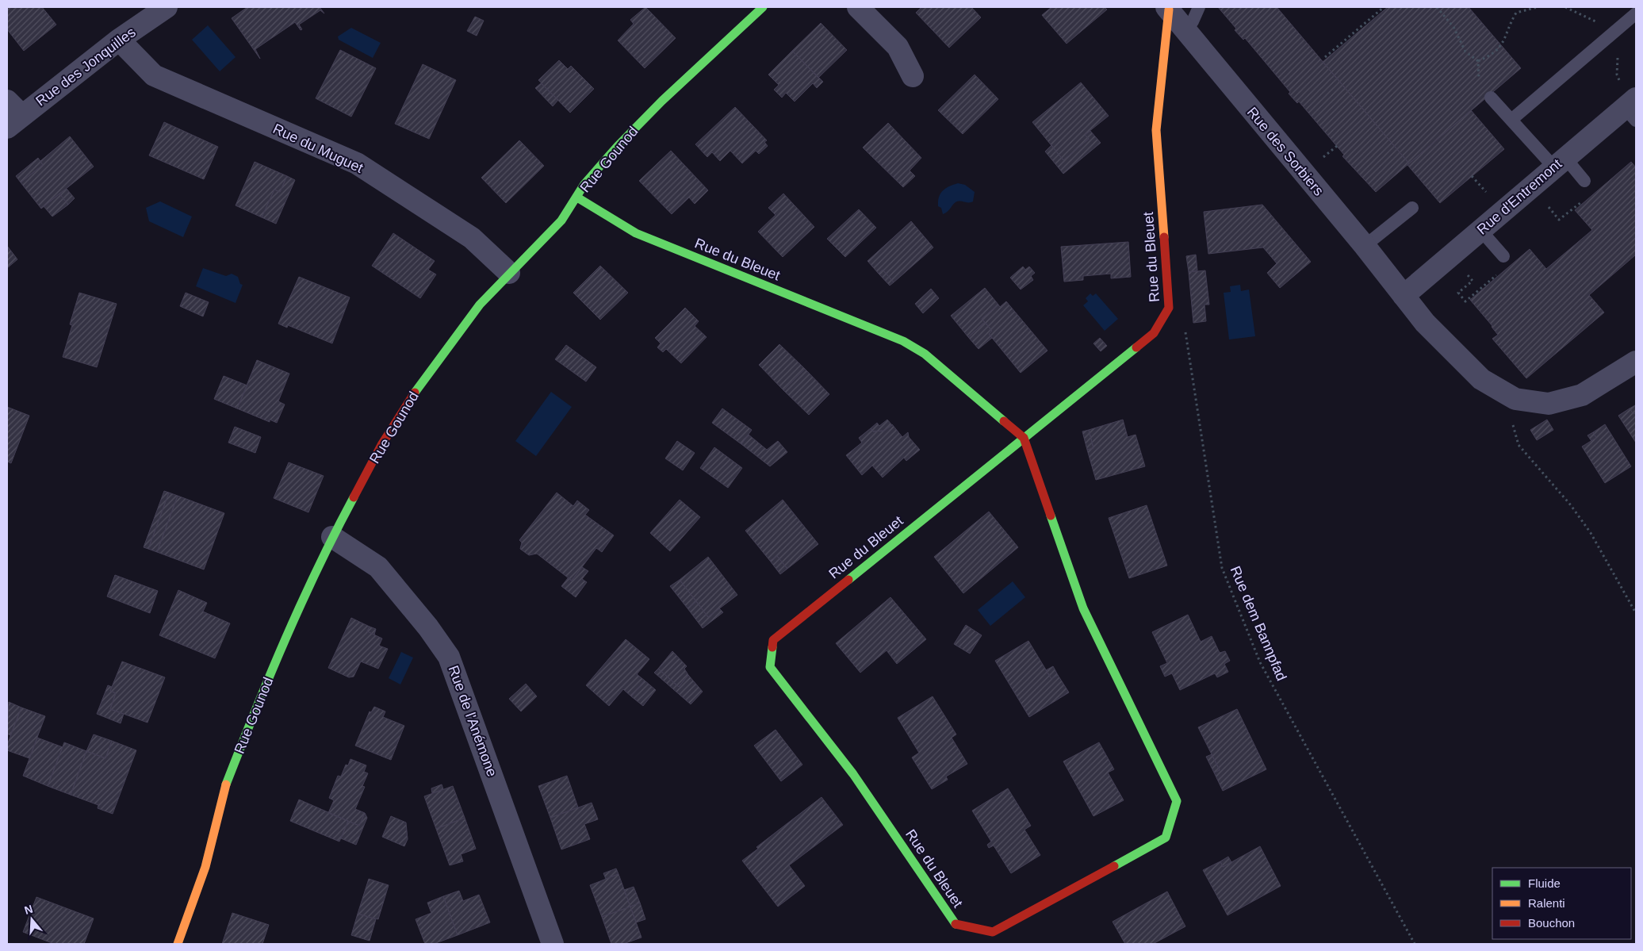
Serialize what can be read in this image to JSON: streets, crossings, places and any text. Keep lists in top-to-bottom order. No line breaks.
{"streets":{"street":["Rue des Jonquilles","Rue du Muguet","Rue des Sorbiers","Rue Gounod","Rue d'Entremont","Rue du Bleuet","Rue de l'Anémone"],"path":["Rue dem Bannpfad"]},"crossings":[["Rue des Jonquilles","Rue du Muguet"],["Rue du Muguet","Rue Gounod"],["Rue des Sorbiers","Rue d'Entremont"],["Rue des Sorbiers","Rue du Bleuet"],["Rue Gounod","Rue du Bleuet"],["Rue Gounod","Rue de l'Anémone"]],"legend":["Fluide","Ralenti","Bouchon"],"north":"top"}
